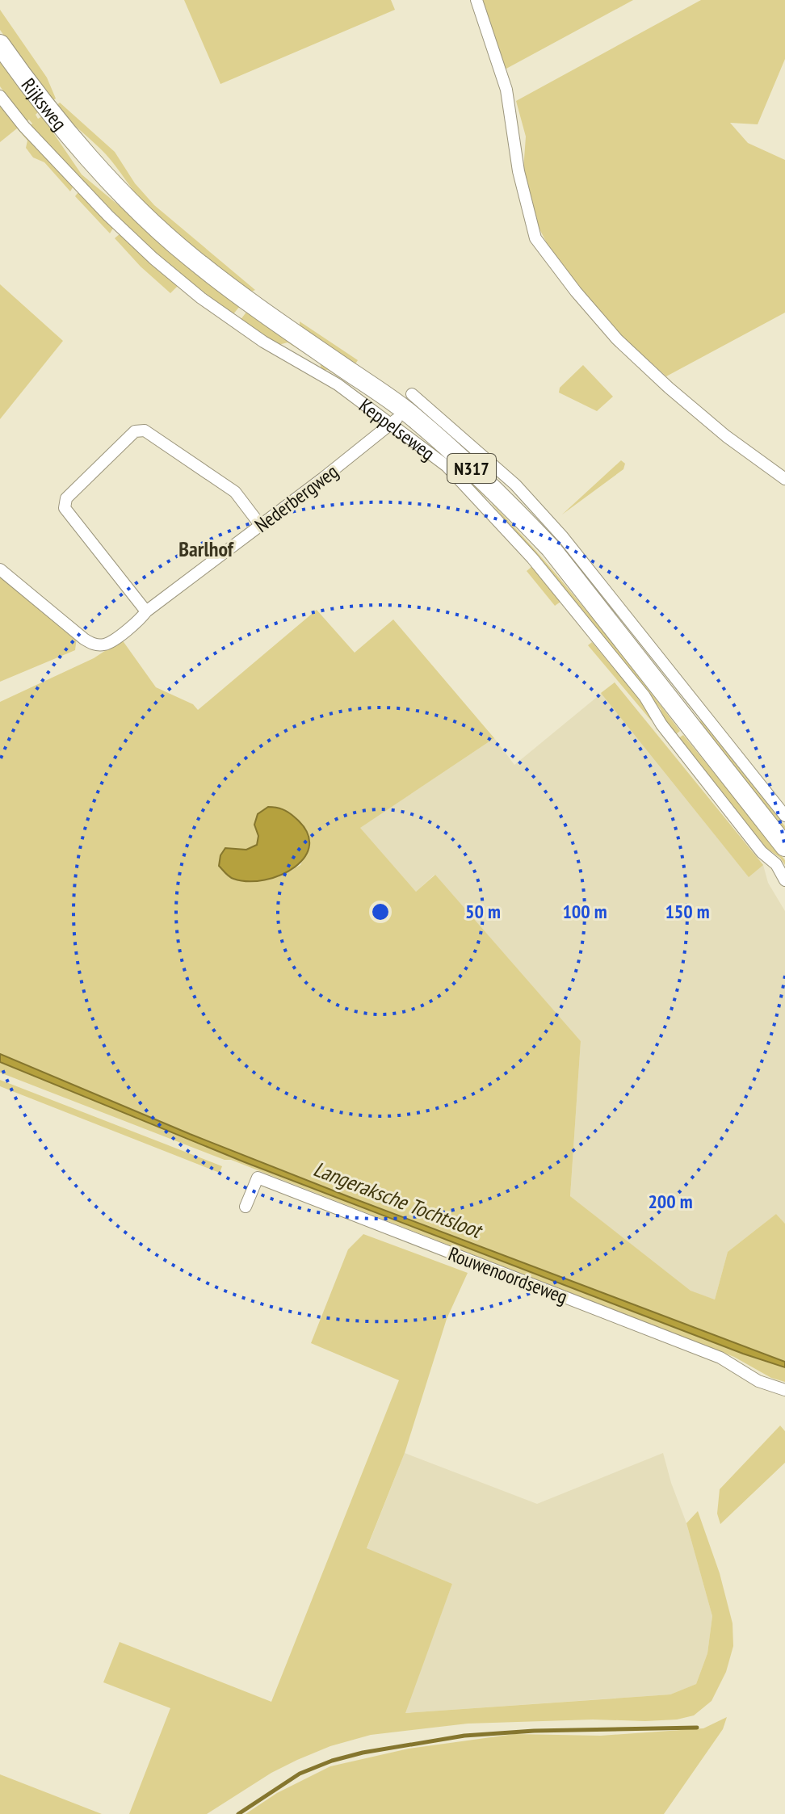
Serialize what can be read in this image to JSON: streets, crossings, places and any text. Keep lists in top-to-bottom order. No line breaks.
{"streets":{"main road":["Rijksweg","Keppelseweg","N317"],"street":["Nederbergweg","Rouwenoordseweg"]},"crossings":[["Rijksweg","Keppelseweg"],["Keppelseweg","Nederbergweg"]],"districts":["Barlhof"],"water":["Langeraksche Tochtsloot"],"rings":["50 m","100 m","150 m","200 m"]}
